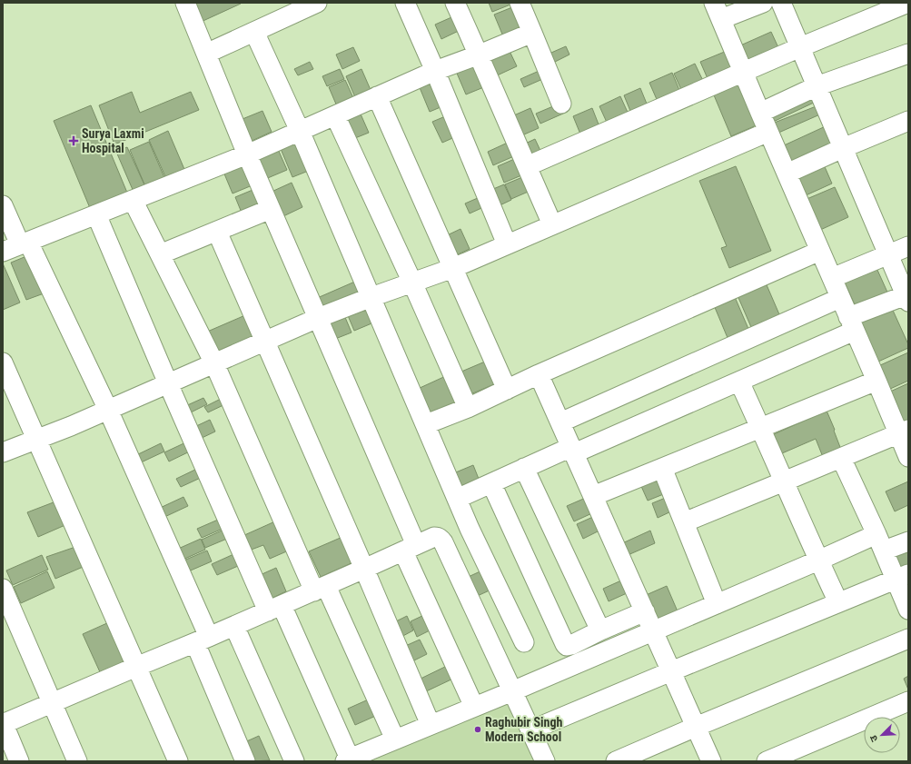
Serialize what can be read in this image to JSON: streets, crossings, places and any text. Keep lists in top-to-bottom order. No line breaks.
{"places":{"health":["Surya Laxmi Hospital"],"other":["Raghubir Singh Modern School"]},"north":"bottom left"}
